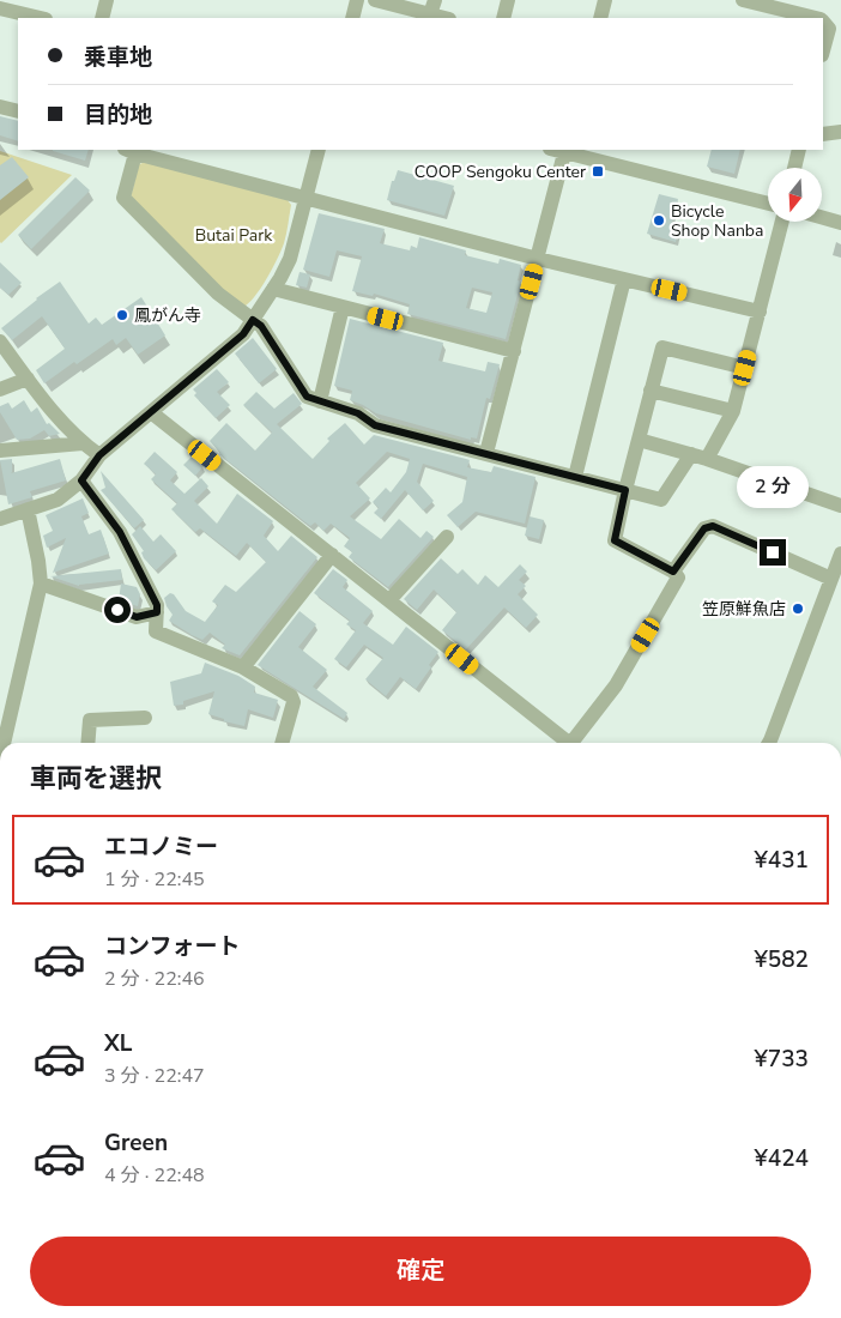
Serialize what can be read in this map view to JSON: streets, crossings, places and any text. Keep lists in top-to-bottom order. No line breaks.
{"parks":["Butai Park"],"places":{"transit":["COOP Sengoku Center"],"other":["Bicycle Shop Nanba","鳳がん寺","笠原鮮魚店"]},"north":"bottom","page":{"banner":["乗車地","目的地"],"bubble":"2 分","heading":"車両を選択","list":[{"name":"エコノミー","note":"1 分 · 22:45","value":"¥431"},{"name":"コンフォート","note":"2 分 · 22:46","value":"¥582"},{"name":"XL","note":"3 分 · 22:47","value":"¥733"},{"name":"Green","note":"4 分 · 22:48","value":"¥424"}],"buttons":"確定"}}
